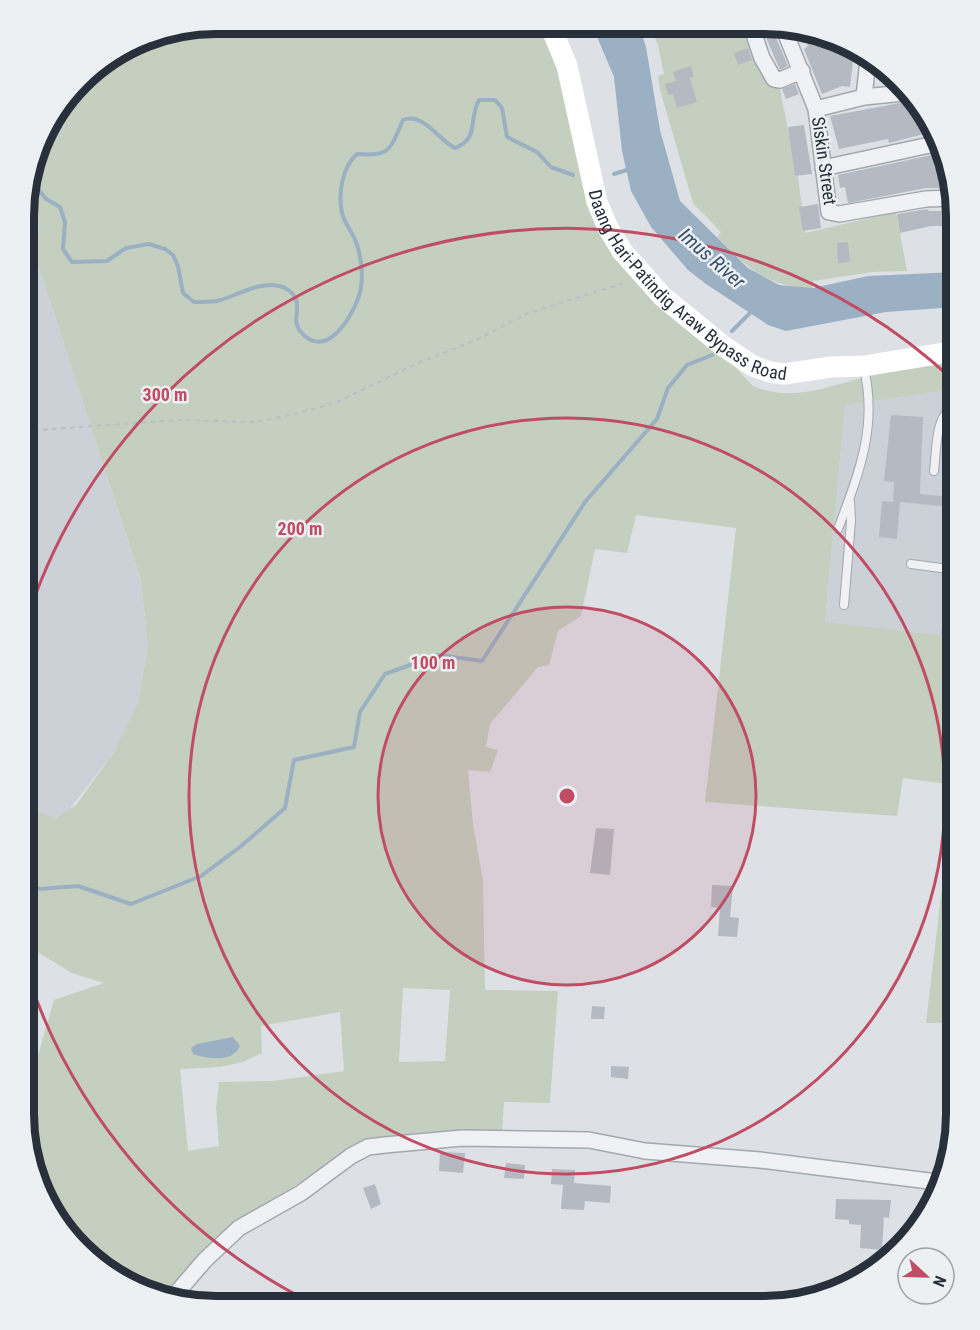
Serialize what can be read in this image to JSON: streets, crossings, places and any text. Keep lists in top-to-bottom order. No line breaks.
{"streets":{"main road":["Daang Hari-Patindig Araw Bypass Road"],"street":["Siskin Street"]},"water":["Imus River"],"north":"right","rings":["300 m","200 m","100 m"]}
